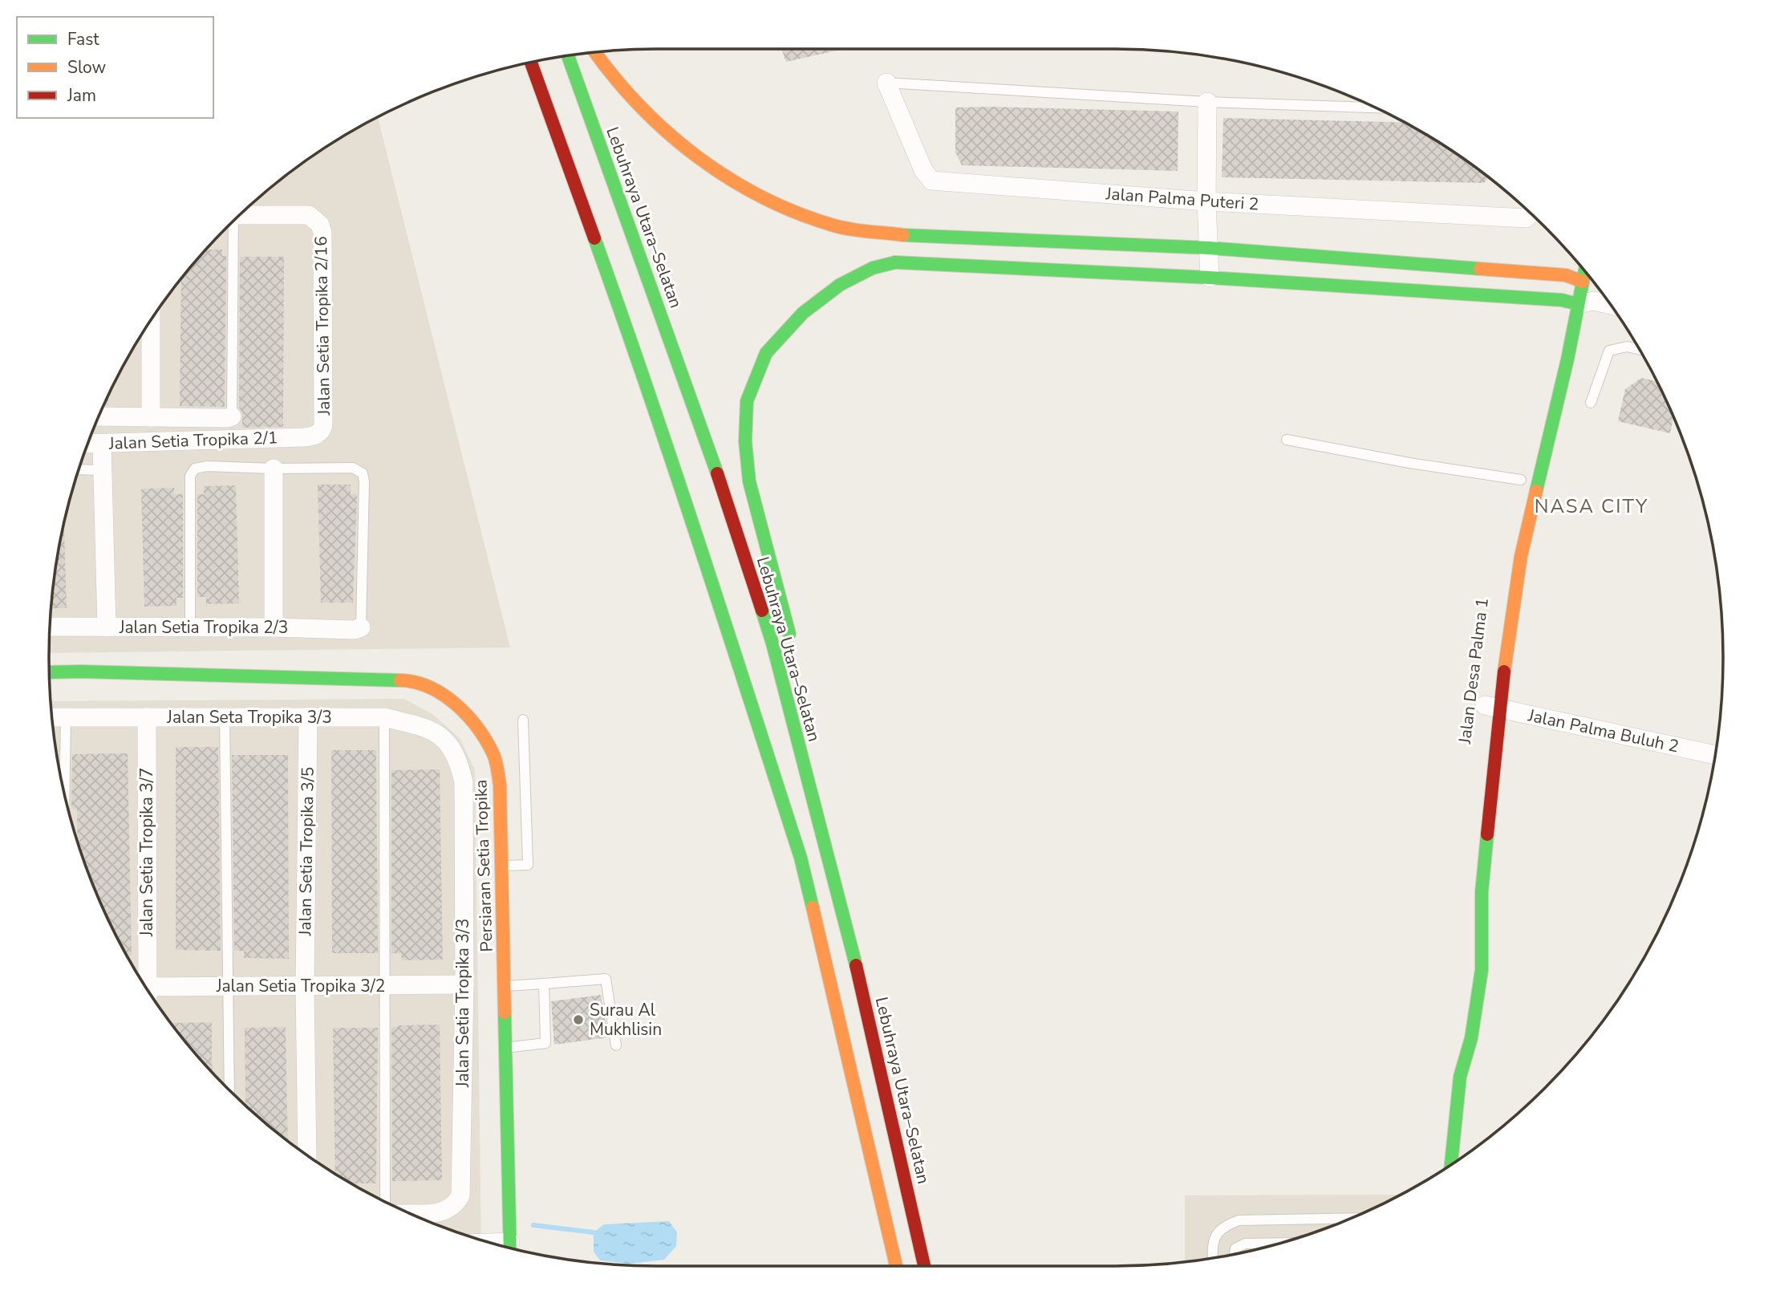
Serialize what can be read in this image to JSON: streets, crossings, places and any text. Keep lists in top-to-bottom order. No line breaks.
{"streets":{"main road":["Lebuhraya Utara–Selatan","Jalan Desa Palma 1","Persiaran Setia Tropika"],"street":["Jalan Palma Puteri 2","Jalan Setia Tropika 2/16","Jalan Setia Tropika 2/1","Jalan Setia Tropika 2/3","Jalan Seta Tropika 3/3","Jalan Palma Buluh 2","Jalan Setia Tropika 3/5","Jalan Setia Tropika 3/7","Jalan Setia Tropika 3/2","Jalan Setia Tropika 3/3"]},"crossings":[["Jalan Setia Tropika 2/16","Jalan Setia Tropika 2/1"],["Jalan Desa Palma 1","Jalan Palma Buluh 2"],["Jalan Seta Tropika 3/3","Jalan Setia Tropika 3/5"],["Jalan Seta Tropika 3/3","Jalan Setia Tropika 3/7"],["Jalan Seta Tropika 3/3","Jalan Setia Tropika 3/3"],["Jalan Setia Tropika 3/5","Jalan Setia Tropika 3/2"],["Jalan Setia Tropika 3/2","Jalan Setia Tropika 3/3"]],"districts":["NASA CITY"],"places":["Surau Al Mukhlisin"],"legend":["Fast","Slow","Jam"]}
